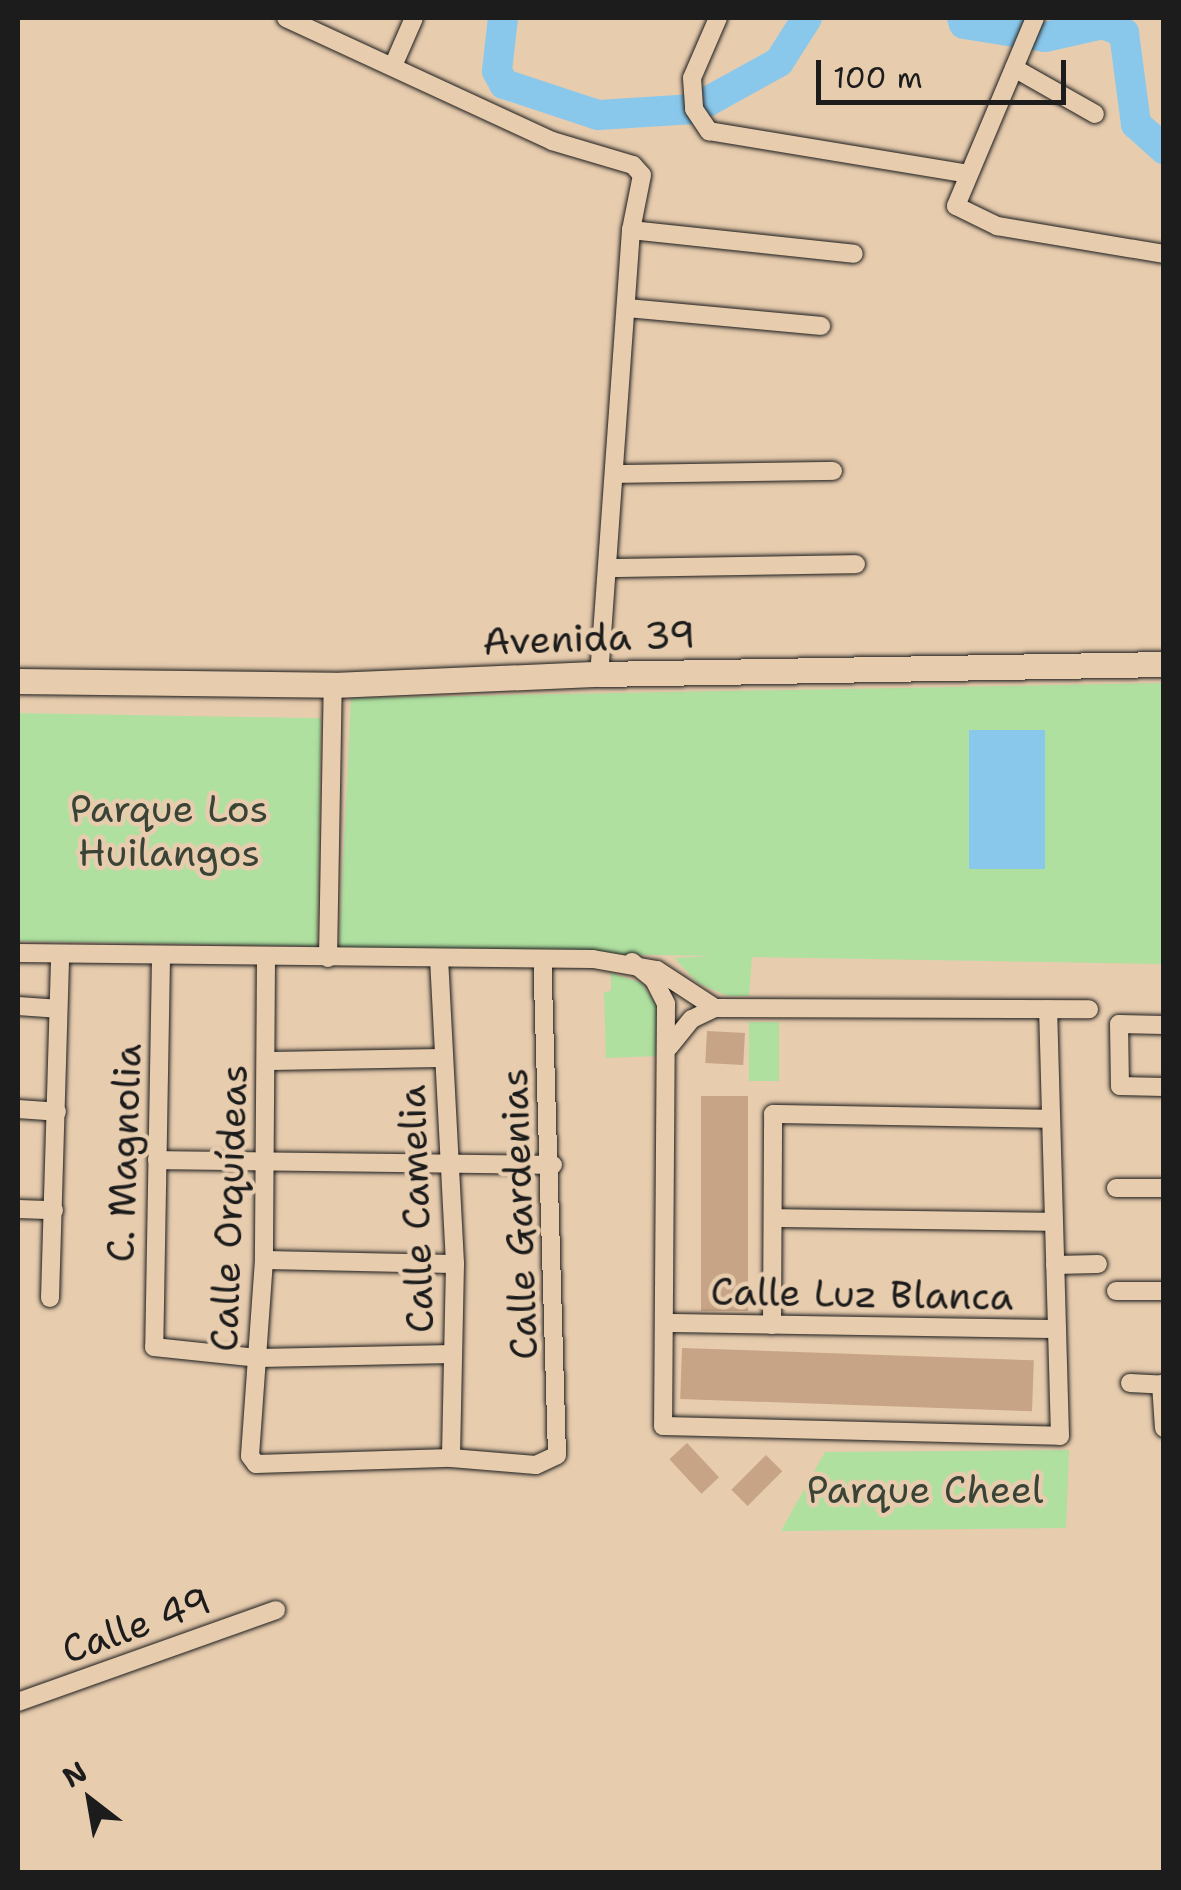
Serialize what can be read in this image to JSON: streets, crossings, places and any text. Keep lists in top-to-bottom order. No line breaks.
{"streets":{"street":["Avenida 39","C. Magnolia","Calle Orquídeas","Calle Camelia","Calle Gardenias","Calle Luz Blanca","Calle 49"]},"crossings":[["C. Magnolia","Calle Orquídeas"],["Calle Orquídeas","Calle Camelia"],["Calle Orquídeas","Calle Gardenias"],["Calle Camelia","Calle Gardenias"]],"parks":["Parque Los Huilangos","Parque Cheel"],"scale_bar":"100 m","north":"top left"}
